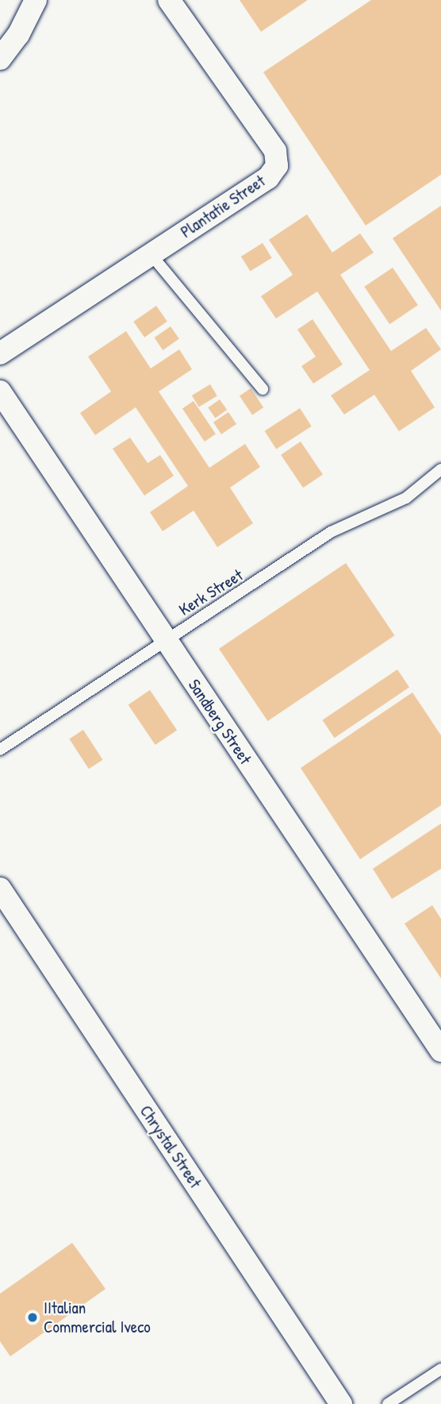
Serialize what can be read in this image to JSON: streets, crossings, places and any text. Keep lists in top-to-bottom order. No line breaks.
{"streets":{"street":["Plantatie Street","Sandberg Street","Chrystal Street"],"lane":["Kerk Street"]},"crossings":[["Kerk Street","Sandberg Street"]],"places":["IItalian Commercial Iveco"]}
